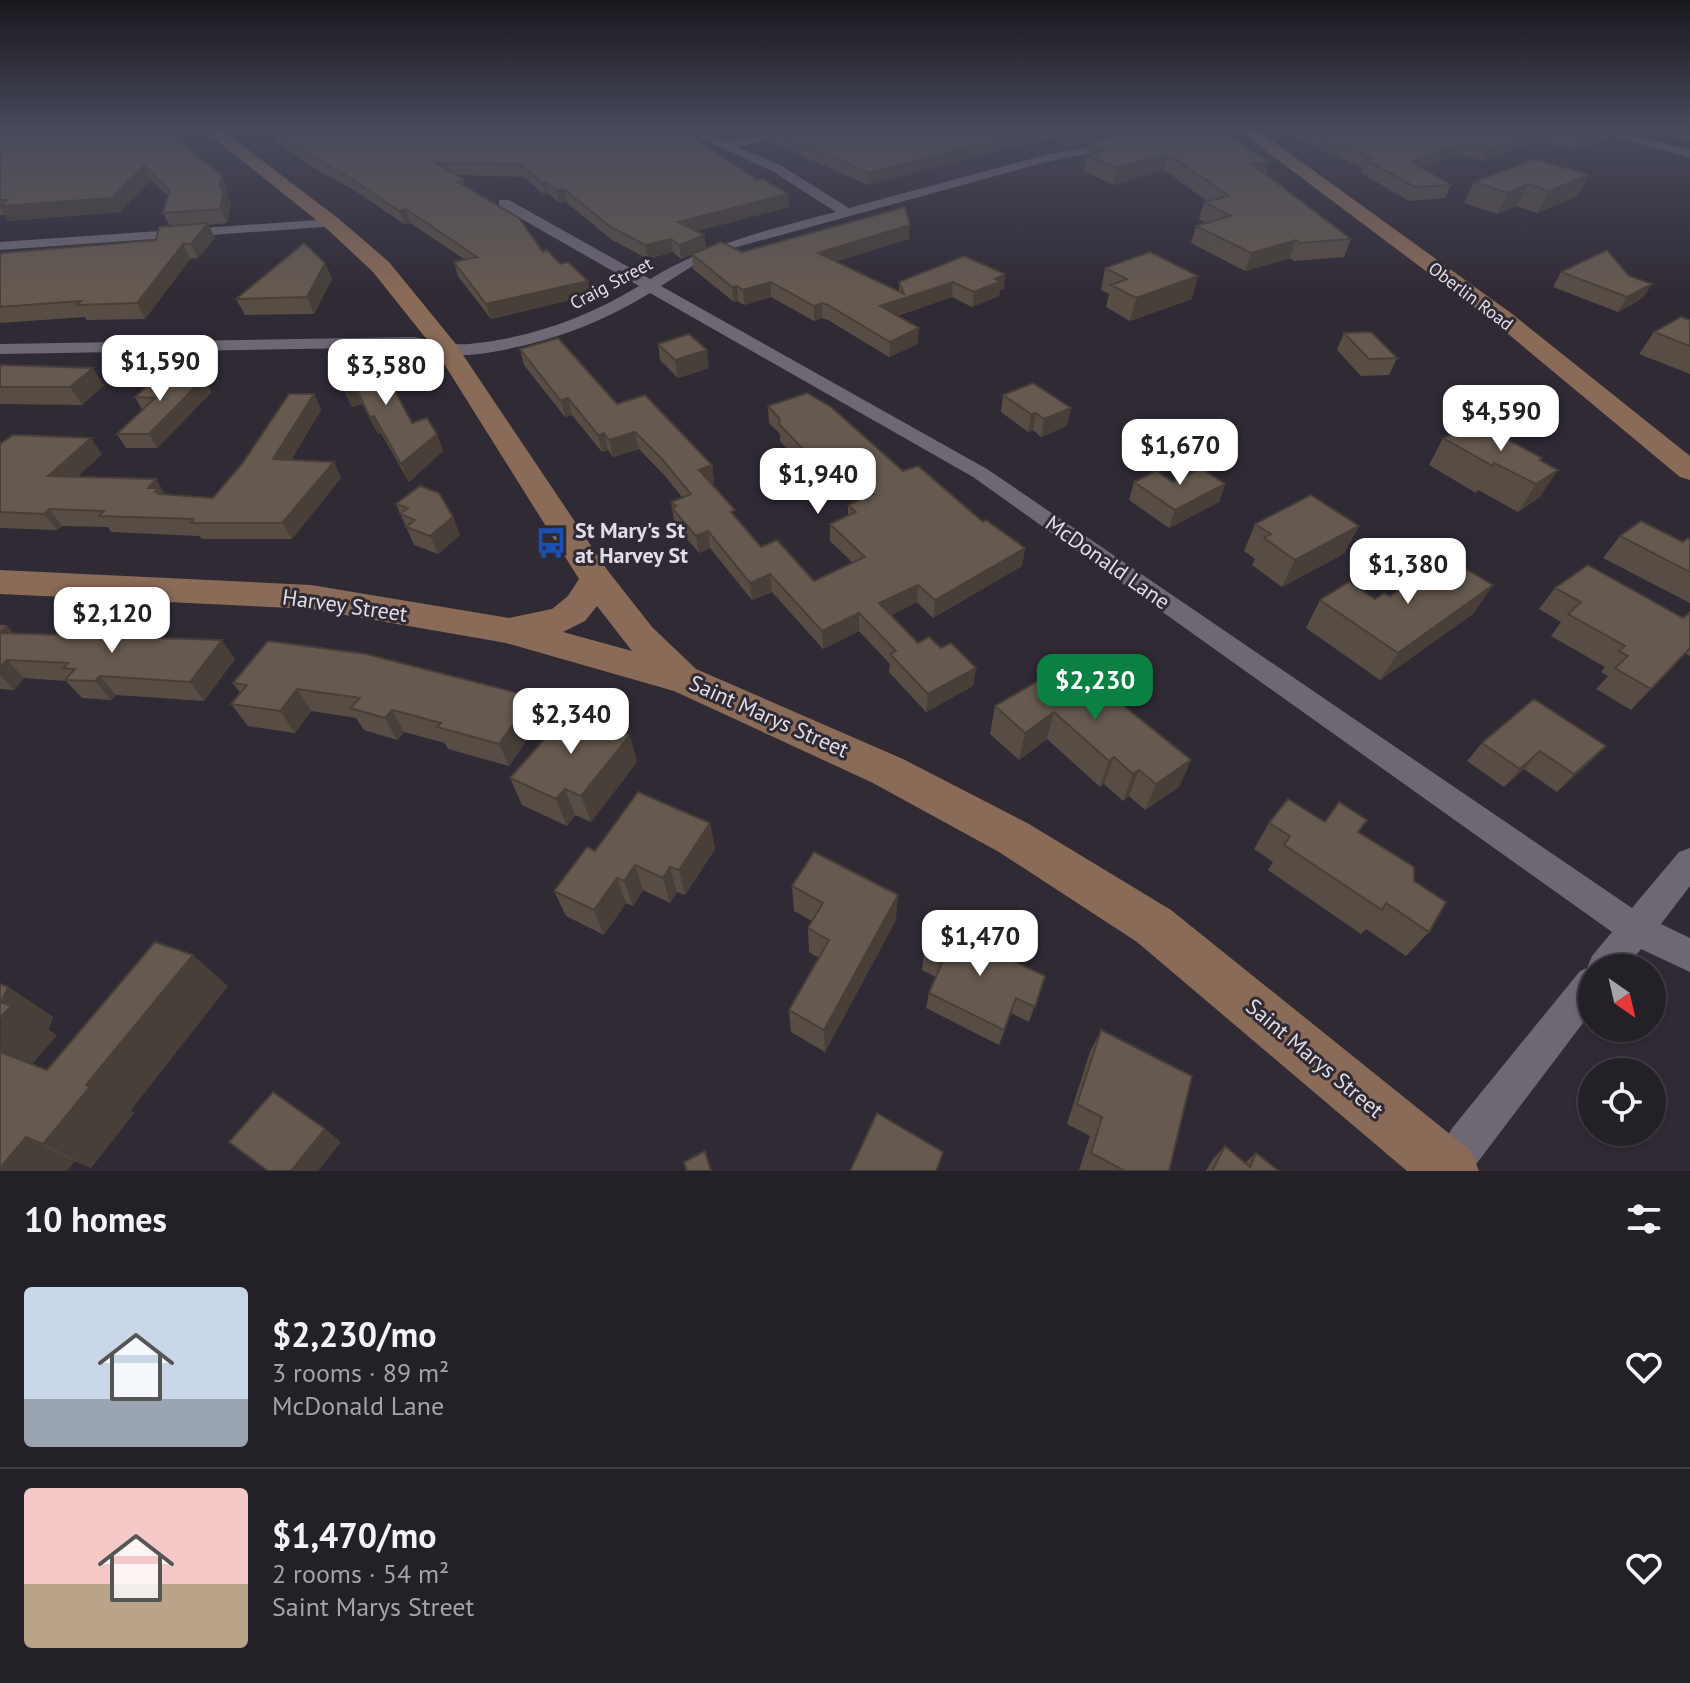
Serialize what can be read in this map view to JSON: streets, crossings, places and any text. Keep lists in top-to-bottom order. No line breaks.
{"streets":{"main road":["Oberlin Road","Harvey Street","Saint Marys Street"],"street":["Craig Street","McDonald Lane"]},"crossings":[["Craig Street","McDonald Lane"],["Craig Street","Saint Marys Street"],["Harvey Street","Saint Marys Street"]],"places":{"bus stop":["St Mary's St at Harvey St"]},"north":"bottom right","page":{"price":["$1,590","$3,580","$4,590","$1,670","$1,940","$1,380","$2,120","$2,230","$2,340","$1,470"],"heading":"10 homes","list":[{"name":"$2,230/mo","note":"3 rooms · 89 m² · McDonald Lane"},{"name":"$1,470/mo","note":"2 rooms · 54 m² · Saint Marys Street"}]}}
